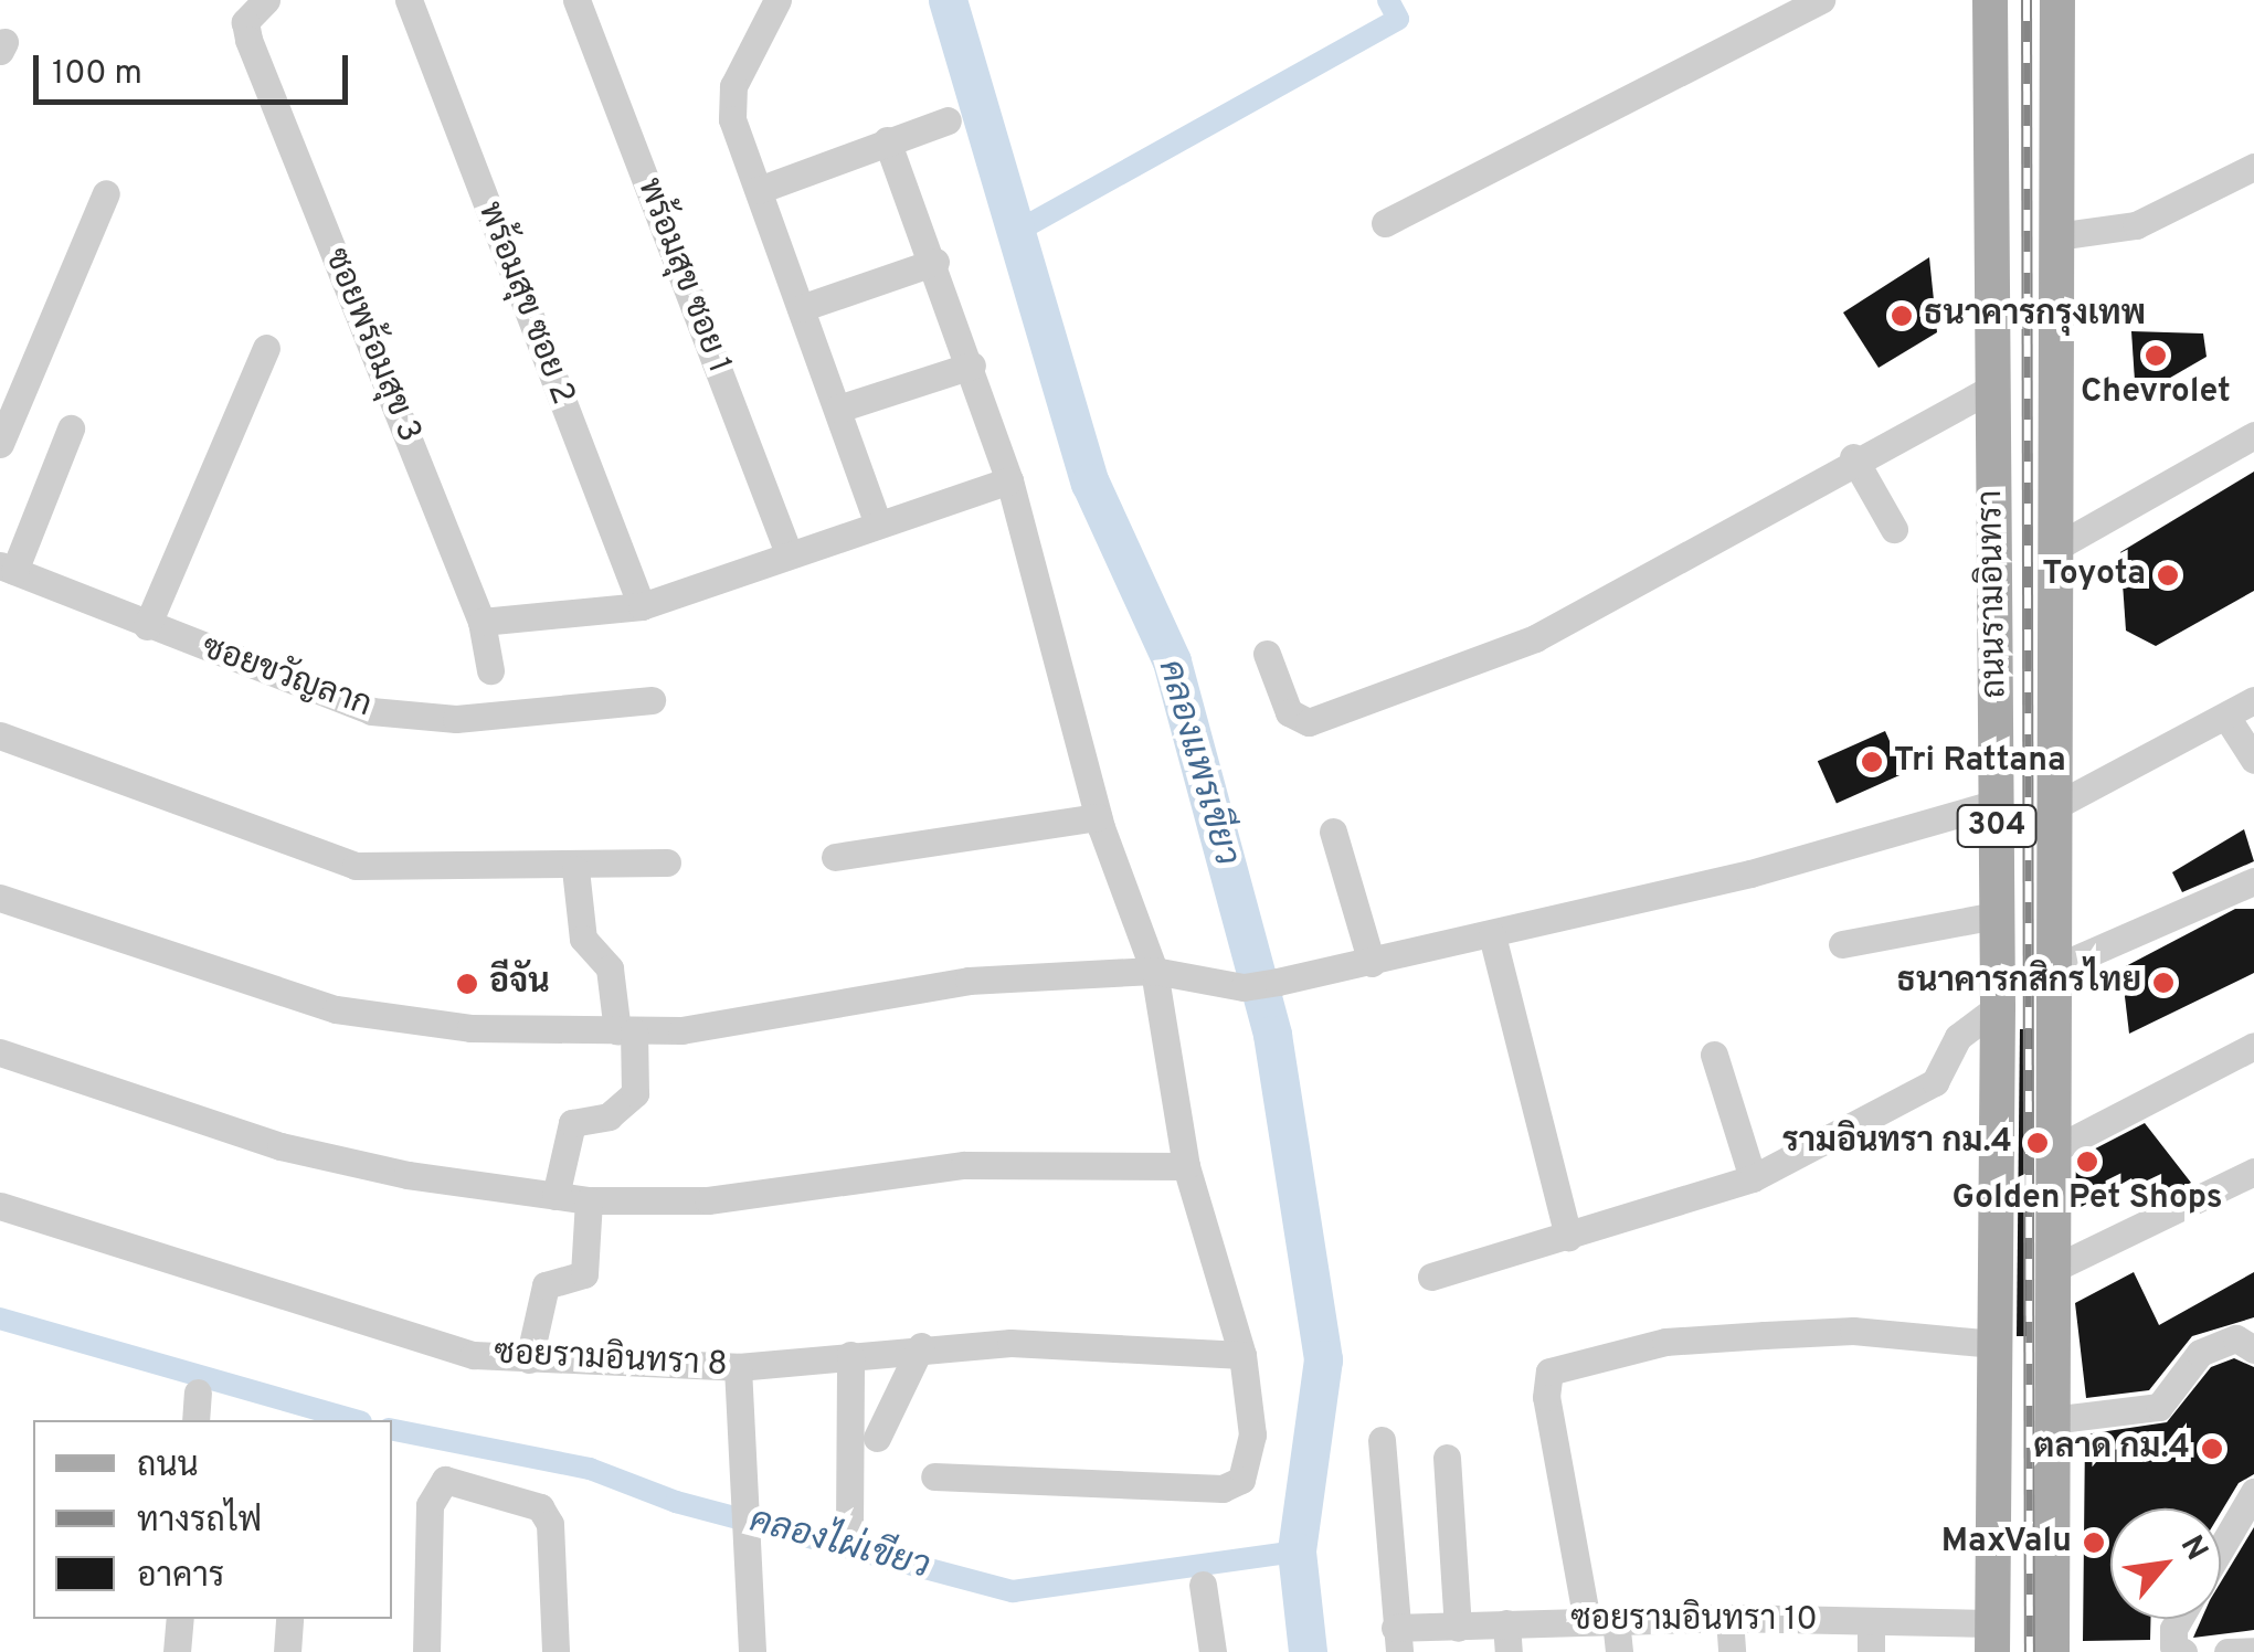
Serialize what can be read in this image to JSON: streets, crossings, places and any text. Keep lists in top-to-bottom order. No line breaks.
{"streets":{"main road":["ถนนรามอินทรา","304"],"street":["พร้อมสุข ซอย 1","พร้อมสุข ซอย 2","ซอยพร้อมสุข 3","ซอยขวัญลาก","ซอยรามอินทรา 8","ซอยรามอินทรา 10"]},"crossings":[["ถนนรามอินทรา","ซอยรามอินทรา 10"]],"water":["คลองแพรเขียว","คลองไผ่เขียว"],"places":["ธนาคารกรุงเทพ","Chevrolet","Toyota","Tri Rattana","ธนาคารกสิกรไทย","อีจัน","รามอินทรา กม.4","Golden Pet Shops","ตลาด กม.4","MaxValu"],"legend":["ถนน","ทางรถไฟ","อาคาร"],"scale_bar":"100 m","north":"top right"}
